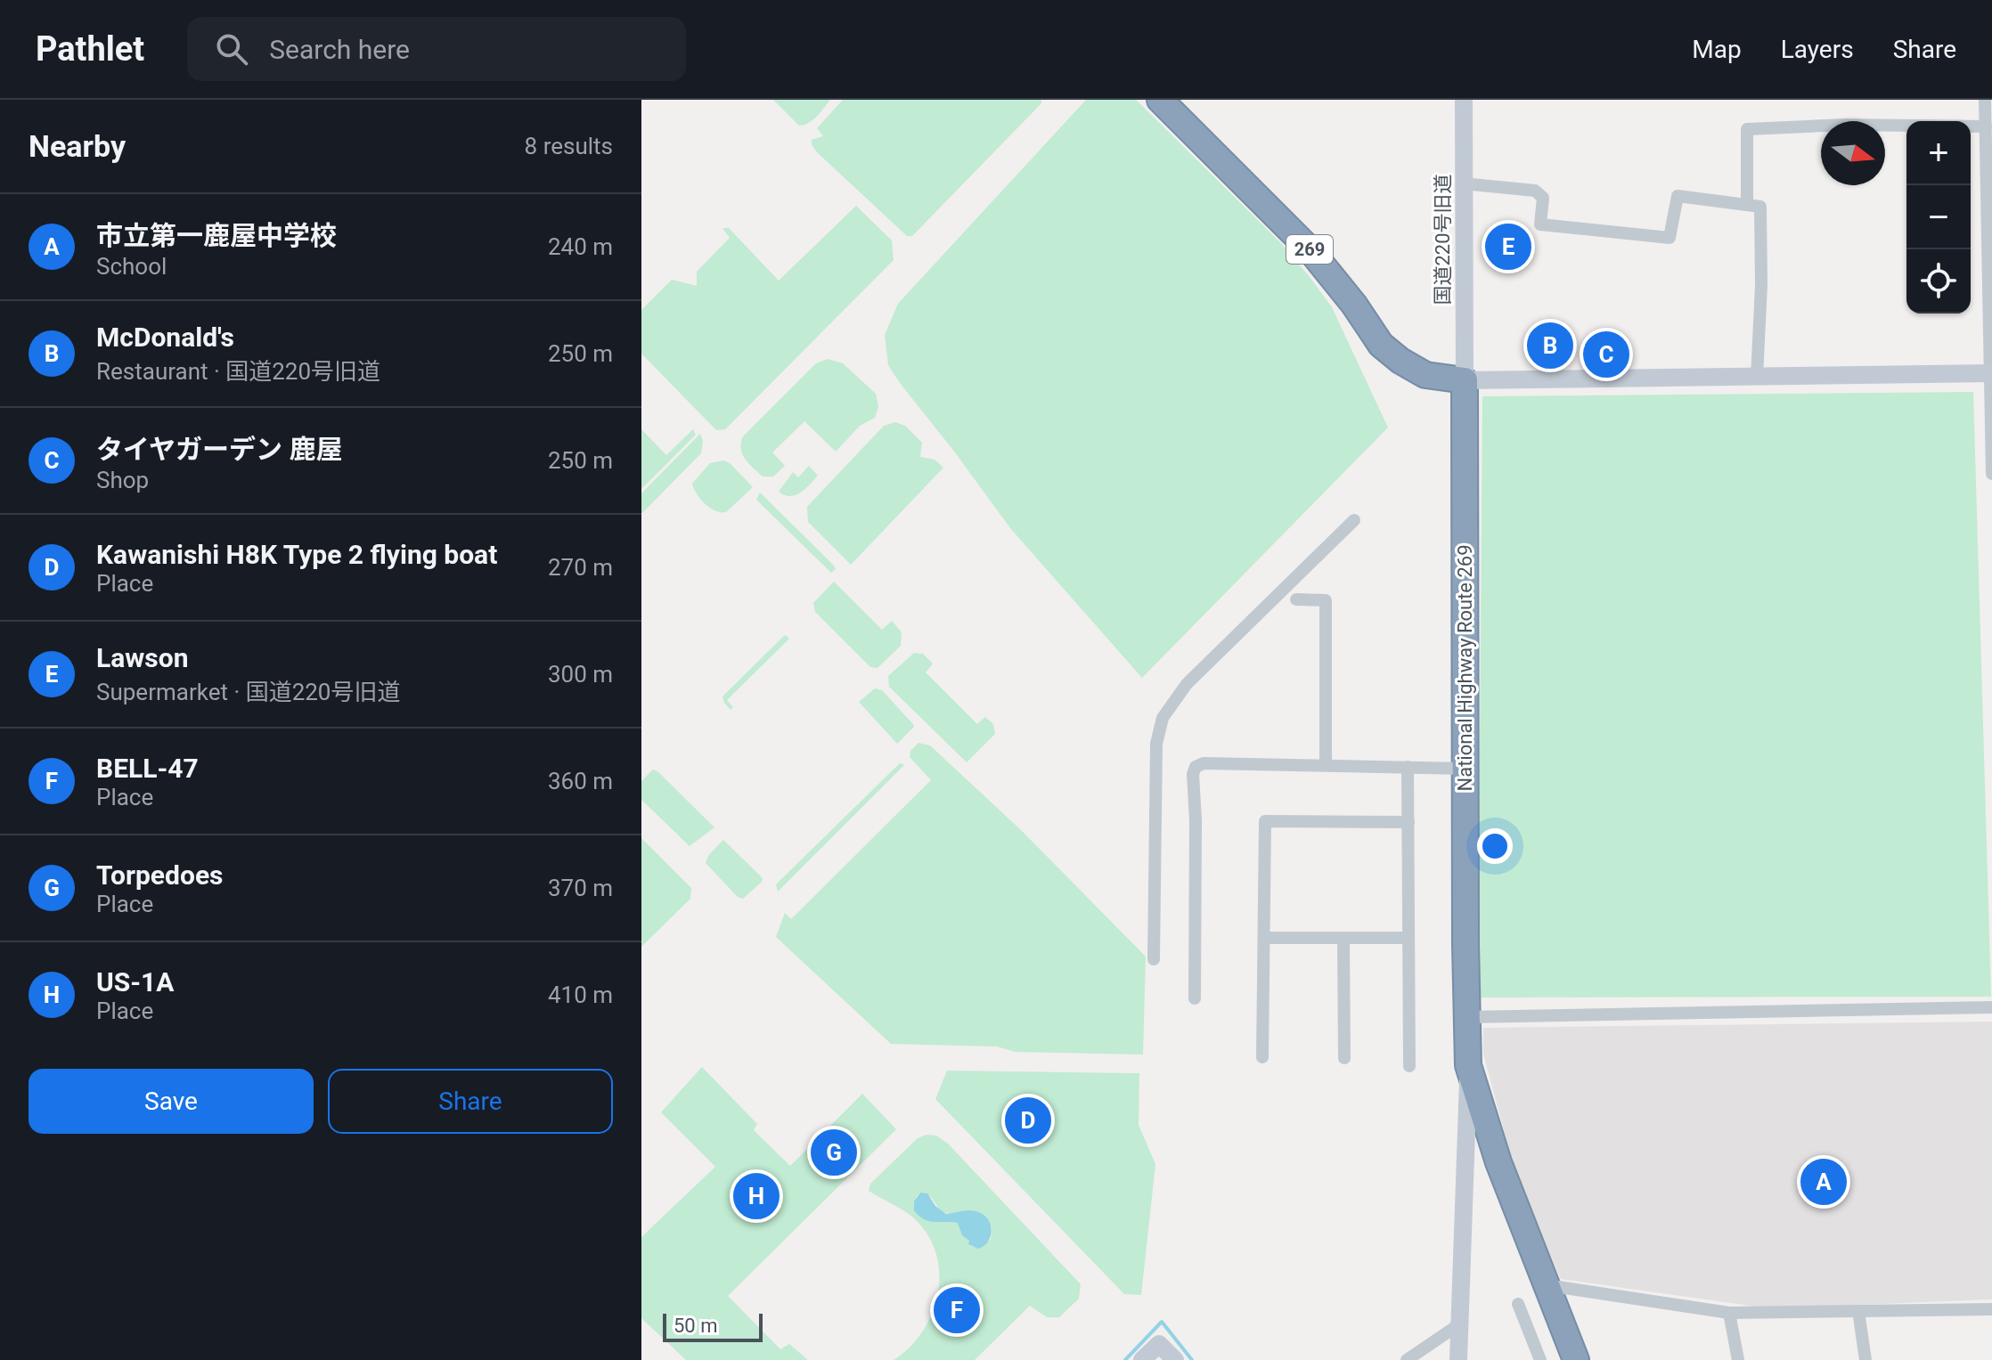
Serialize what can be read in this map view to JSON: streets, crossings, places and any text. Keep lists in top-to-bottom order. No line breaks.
{"streets":{"highway":["269","National Highway Route 269"],"street":["国道220号旧道"]},"crossings":[["国道220号旧道","269"],["国道220号旧道","National Highway Route 269"],["269","National Highway Route 269"]],"scale_bar":"50 m","north":"right","page":{"header":"Pathlet","search":"Search here","nav":["Map","Layers","Share"],"heading":["Nearby","8 results"],"map_buttons":["+","−"],"list":[{"mark":"A","name":"市立第一鹿屋中学校","note":"School","value":"240 m"},{"mark":"B","name":"McDonald's","note":"Restaurant · 国道220号旧道","value":"250 m"},{"mark":"C","name":"タイヤガーデン 鹿屋","note":"Shop","value":"250 m"},{"mark":"D","name":"Kawanishi H8K Type 2 flying boat","note":"Place","value":"270 m"},{"mark":"E","name":"Lawson","note":"Supermarket · 国道220号旧道","value":"300 m"},{"mark":"F","name":"BELL-47","note":"Place","value":"360 m"},{"mark":"G","name":"Torpedoes","note":"Place","value":"370 m"},{"mark":"H","name":"US-1A","note":"Place","value":"410 m"}],"pins":["E","B","C","D","G","A","H","F"],"buttons":["Save","Share"],"scale":"50 m"}}
